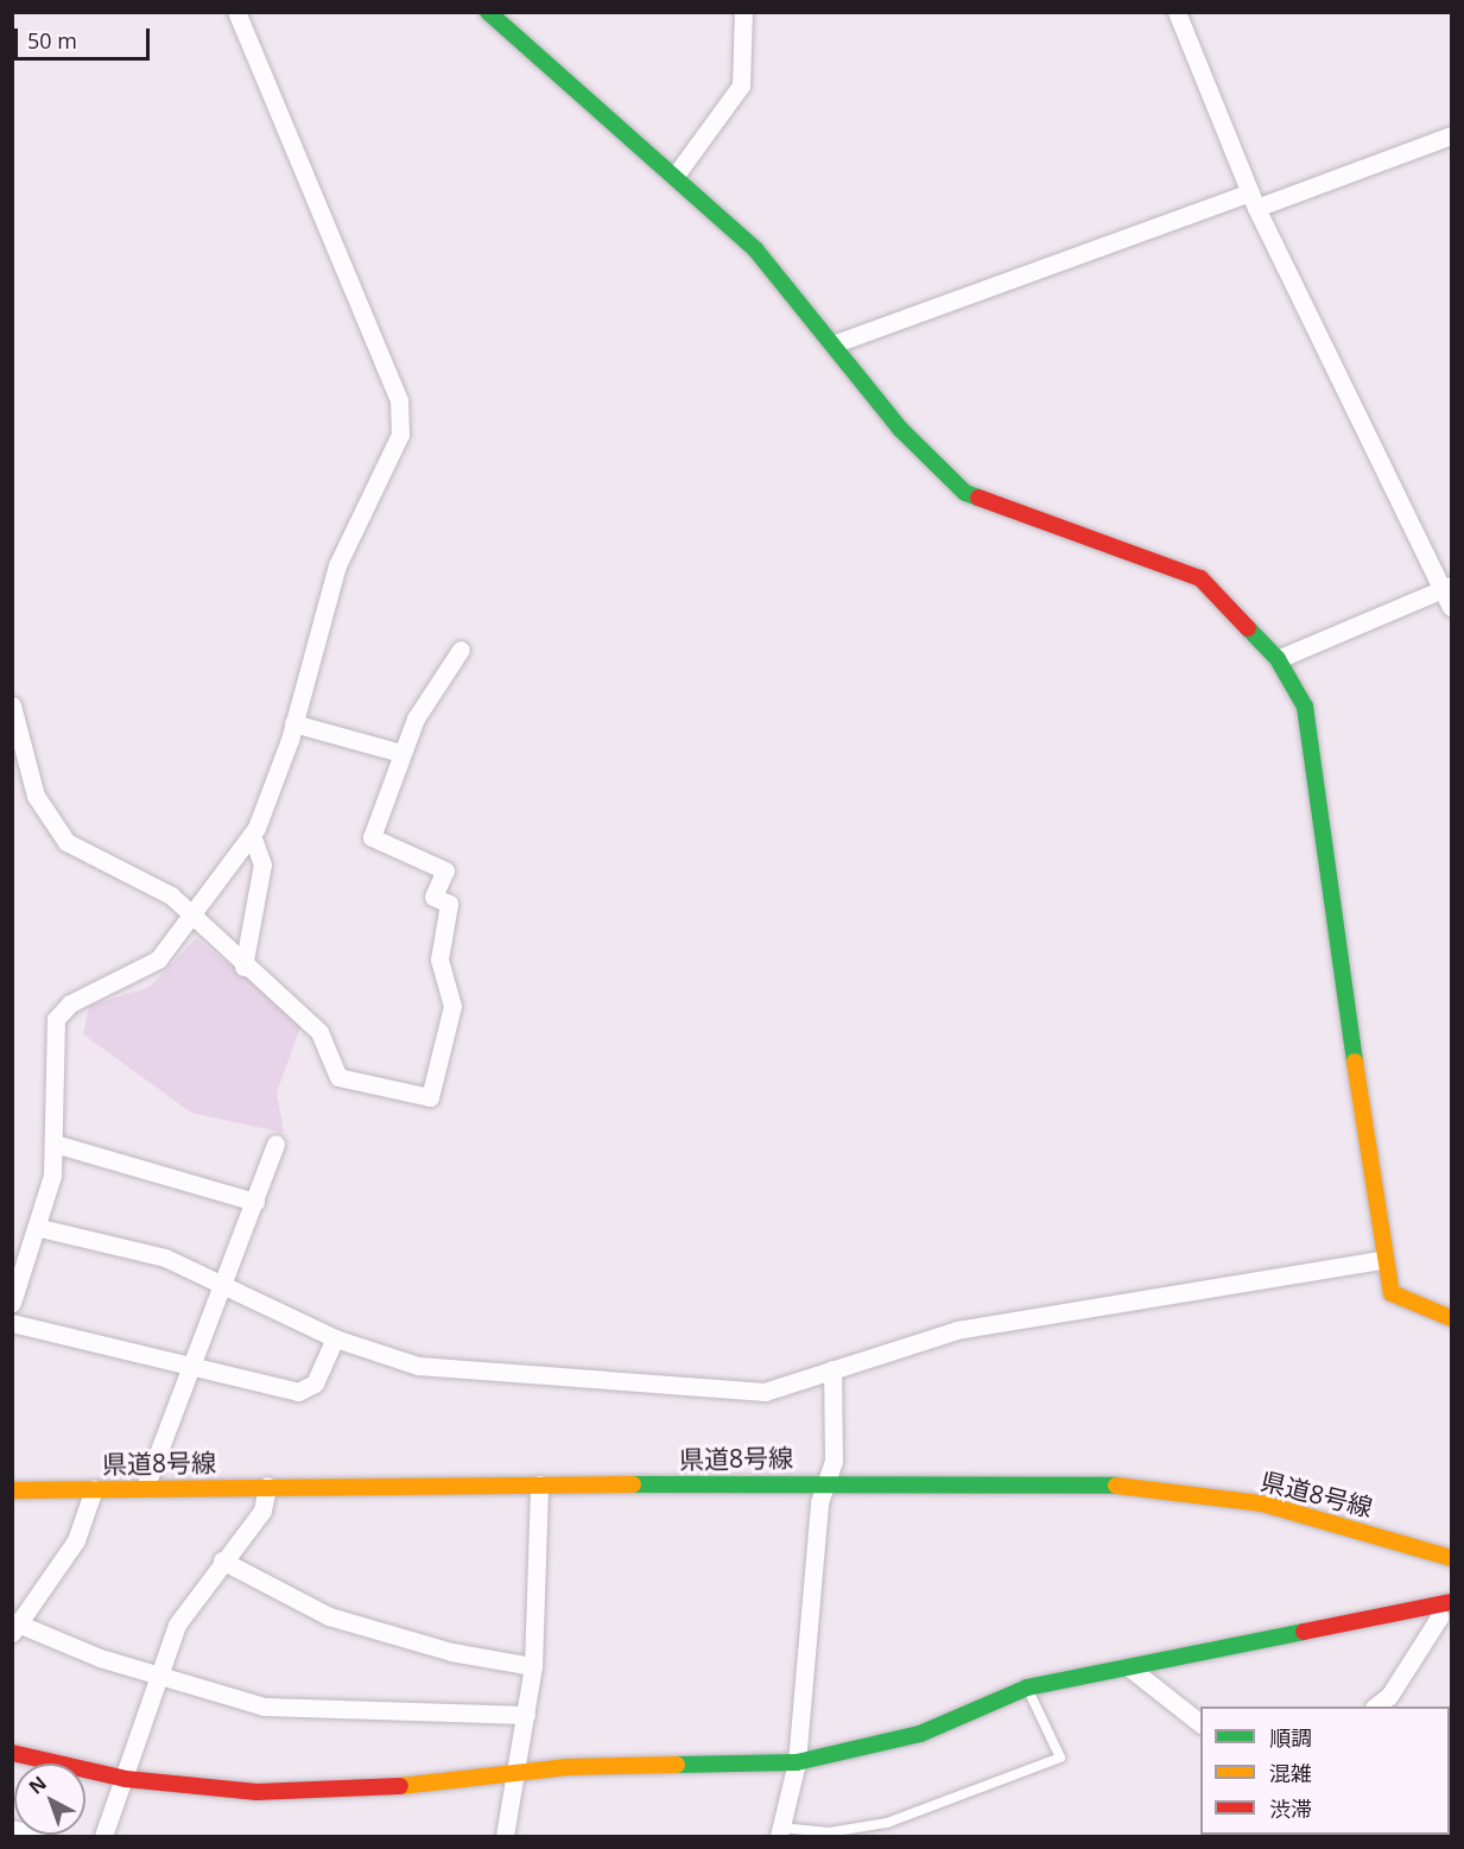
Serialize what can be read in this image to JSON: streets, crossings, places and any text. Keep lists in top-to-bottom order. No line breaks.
{"streets":{"street":["県道8号線"]},"legend":["順調","混雑","渋滞"],"scale_bar":"50 m","north":"top left"}
